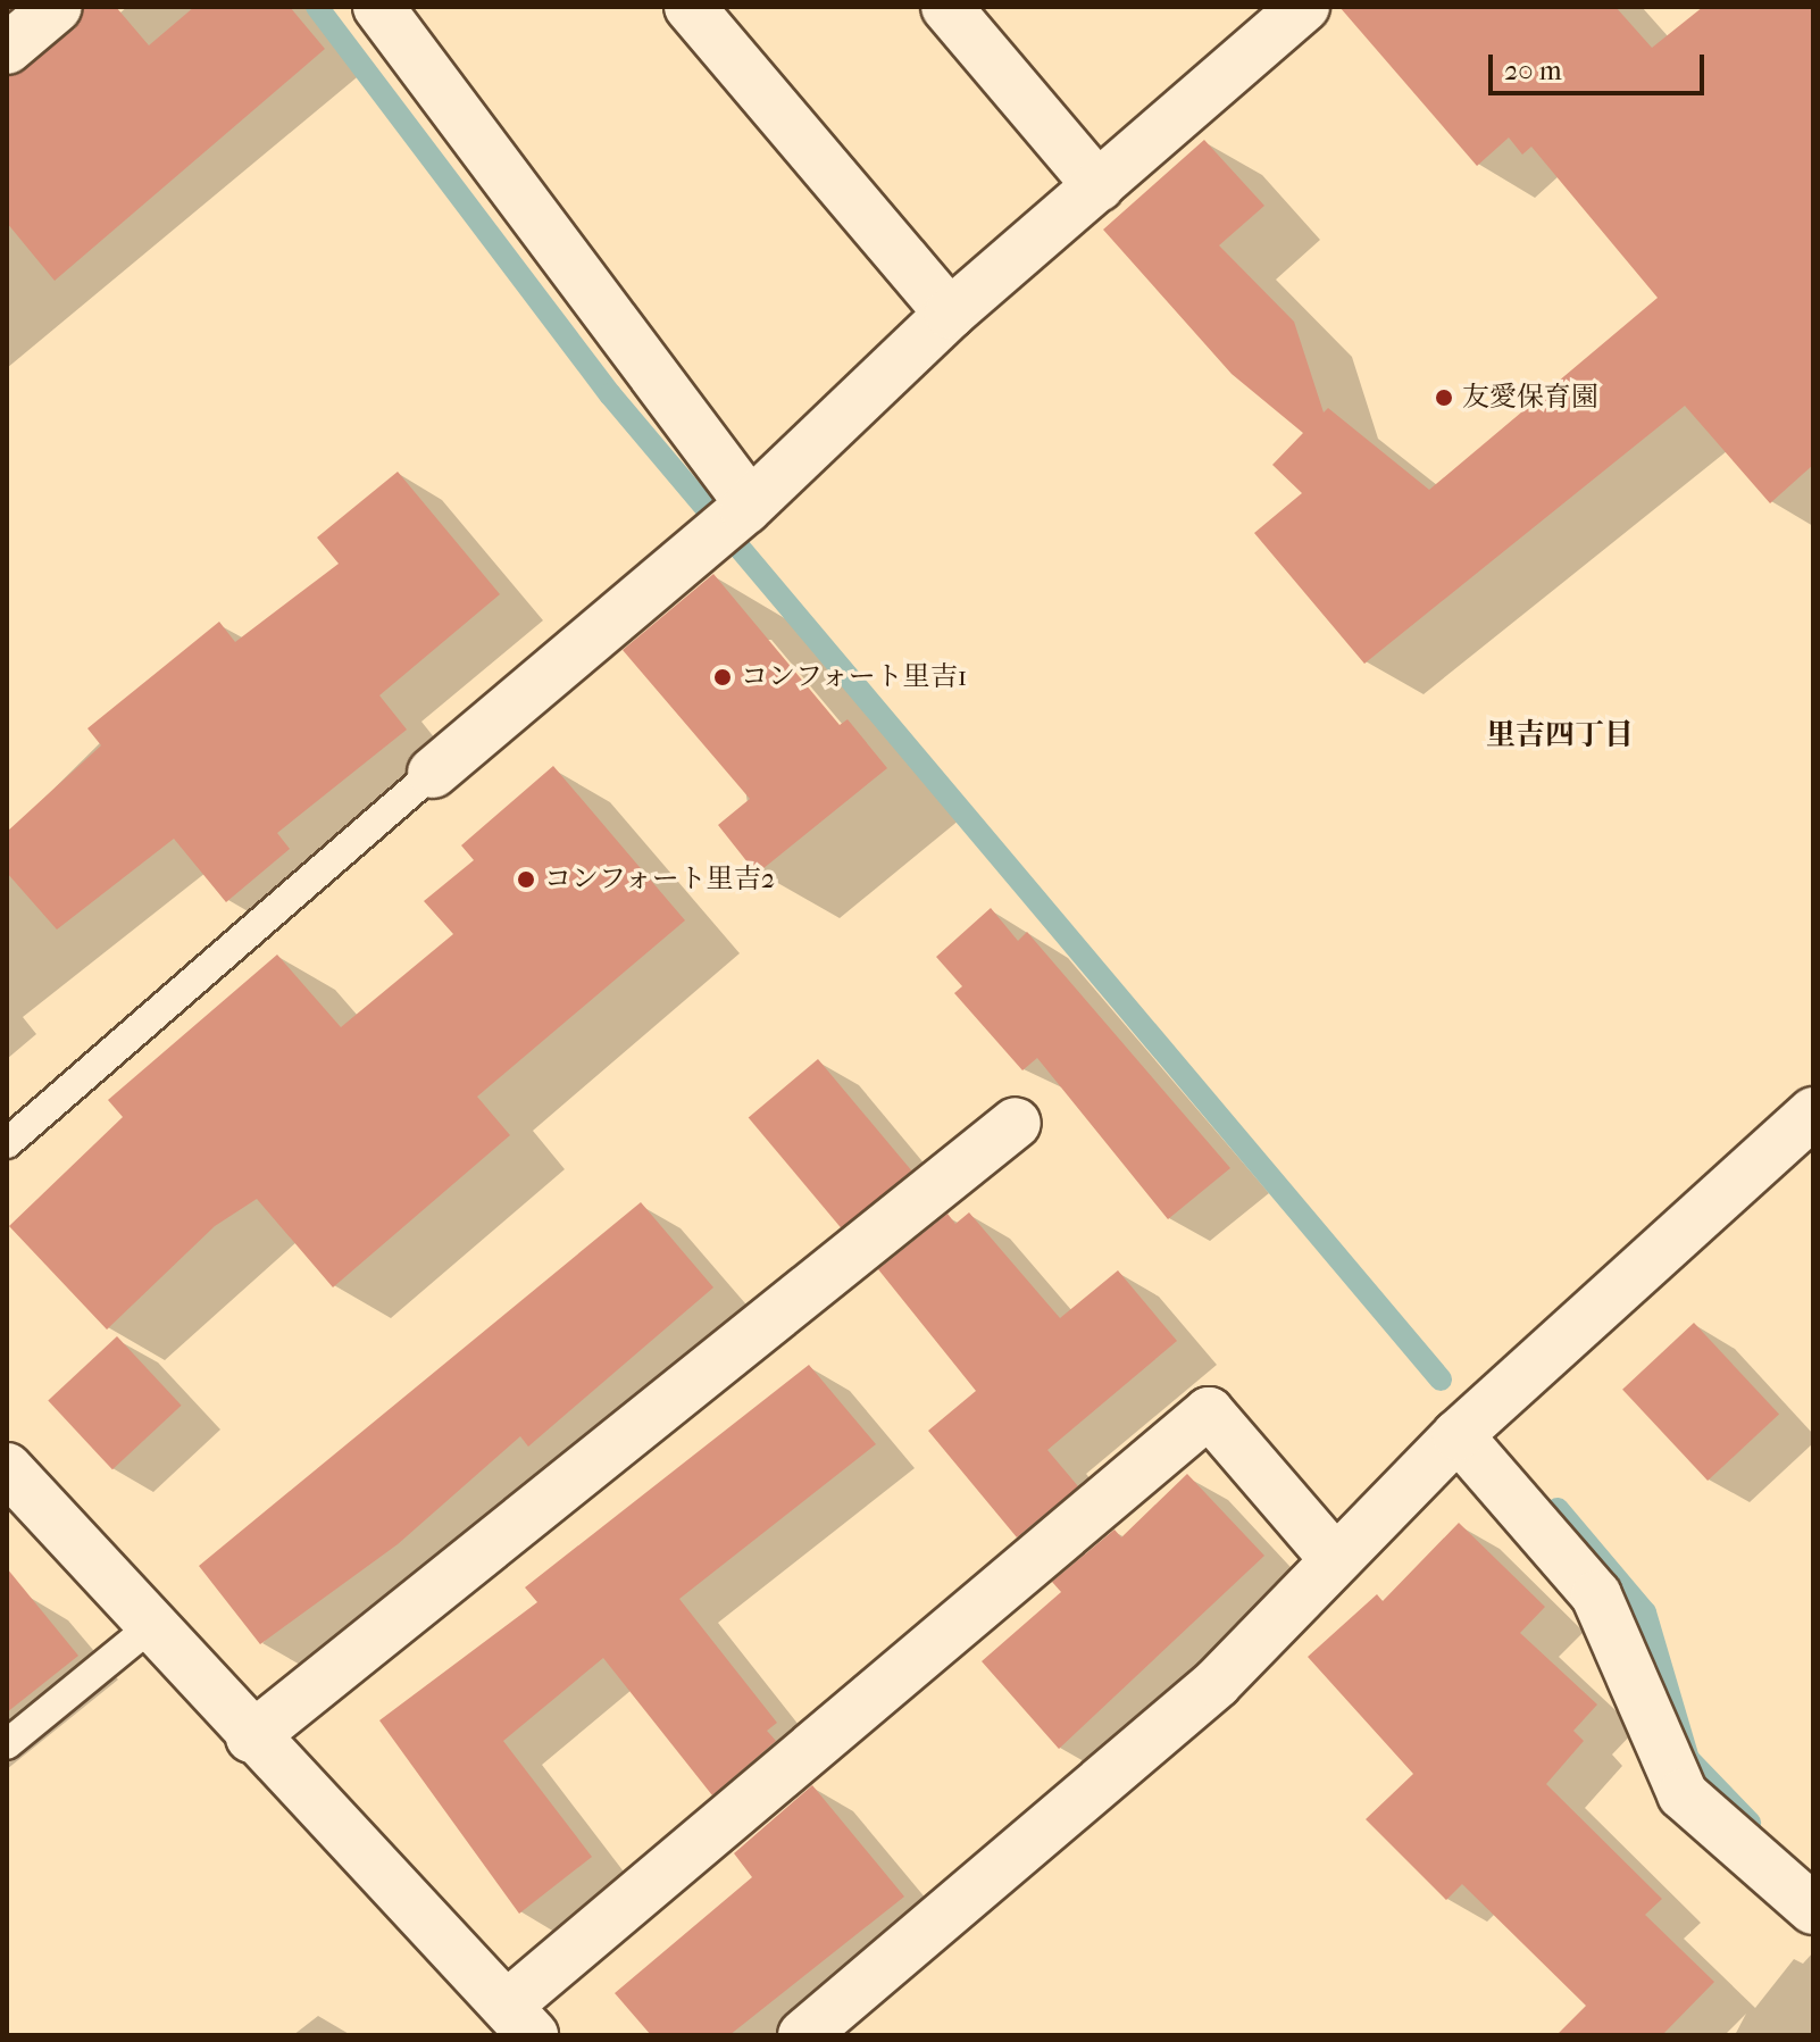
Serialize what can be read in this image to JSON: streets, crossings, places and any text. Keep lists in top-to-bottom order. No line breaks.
{"districts":["里吉四丁目"],"places":["友愛保育園","コンフォート里吉1","コンフォート里吉2"],"scale_bar":"20 m"}
